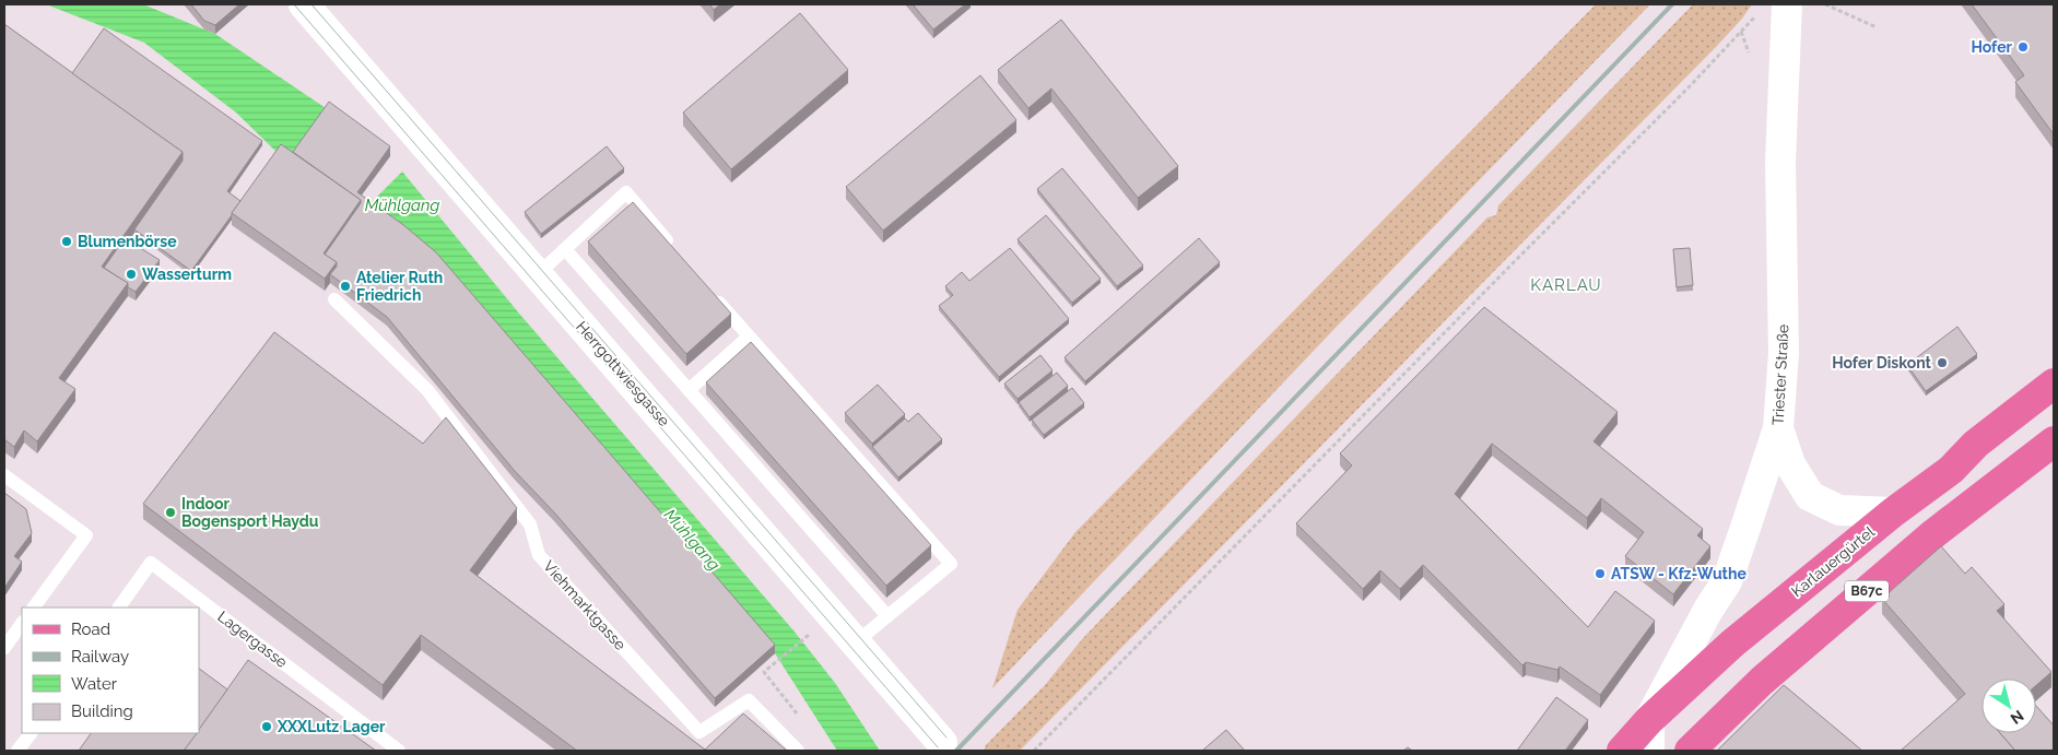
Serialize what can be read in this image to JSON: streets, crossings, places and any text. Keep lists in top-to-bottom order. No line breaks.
{"streets":{"main road":["Herrgottwiesgasse","Triester Straße","Karlauergürtel","B67c"],"lane":["Viehmarktgasse","Lagergasse"]},"crossings":[["Triester Straße","Karlauergürtel"]],"districts":["KARLAU"],"water":["Mühlgang"],"places":["Hofer","Blumenbörse","Wasserturm","Atelier Ruth Friedrich","Hofer Diskont","Indoor Bogensport Haydu","ATSW - Kfz-Wuthe","XXXLutz Lager"],"legend":["Road","Railway","Water","Building"],"north":"bottom right"}
